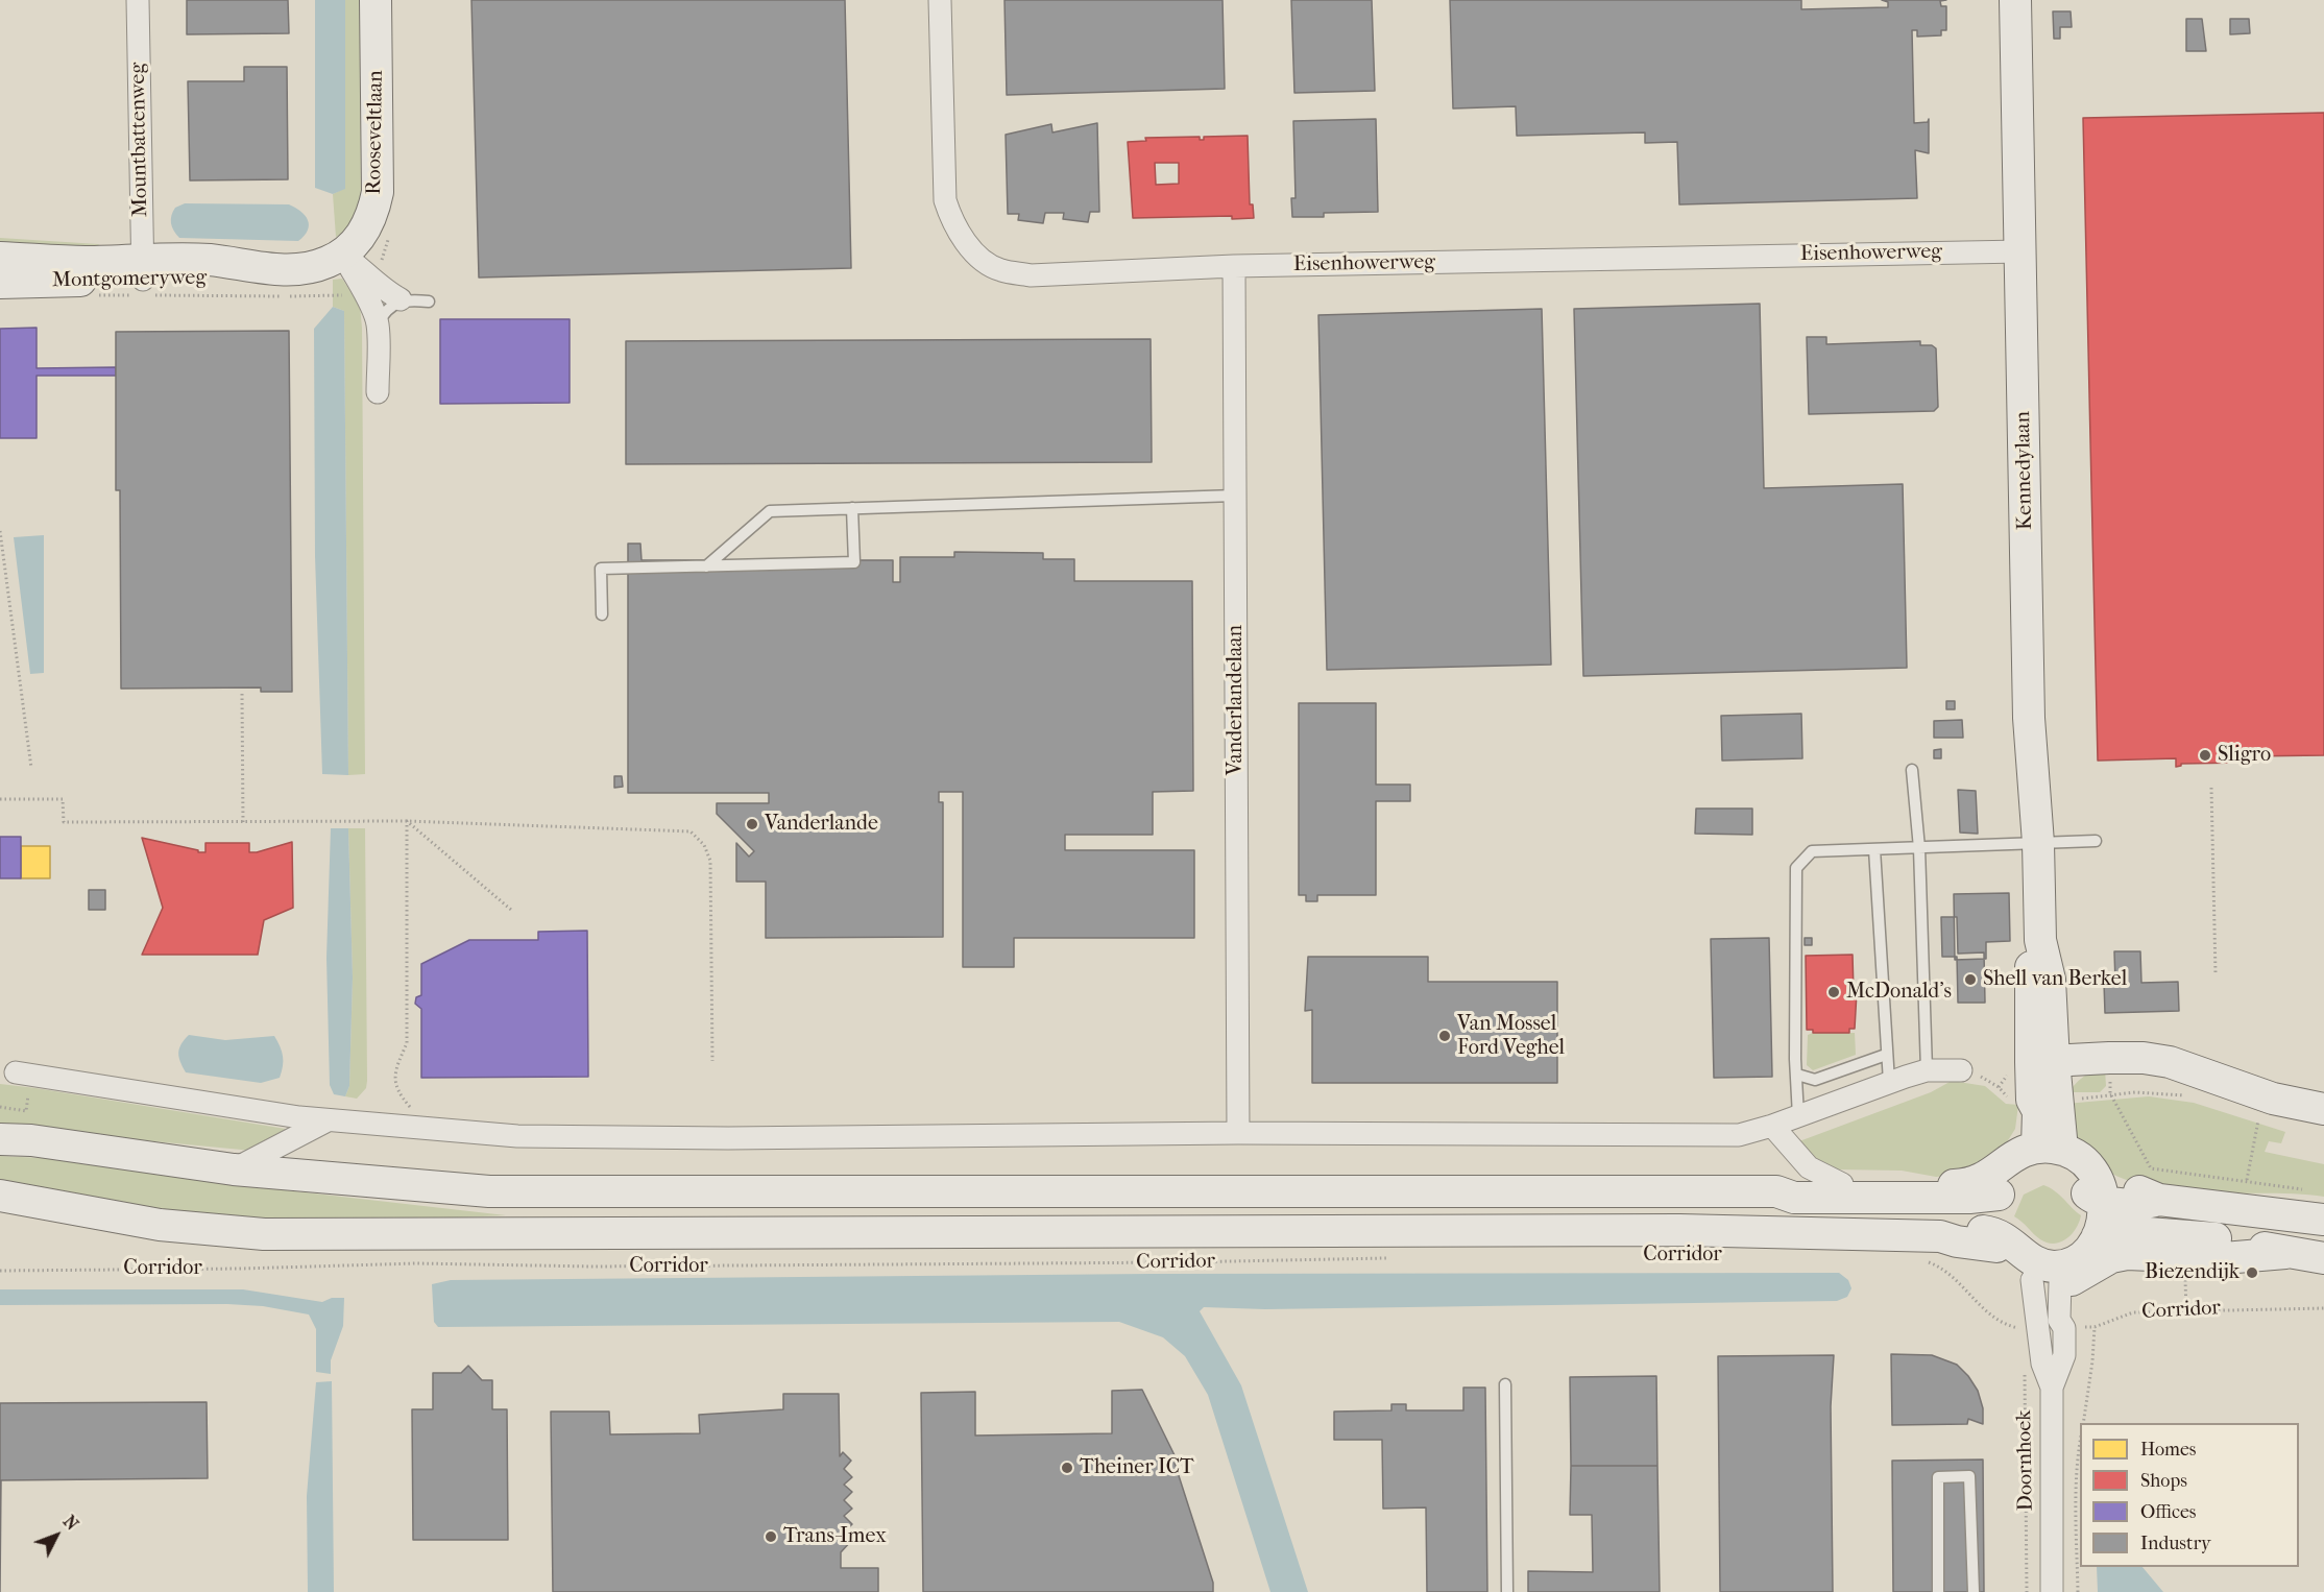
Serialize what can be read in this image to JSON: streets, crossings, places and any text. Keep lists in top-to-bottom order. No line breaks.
{"streets":{"main road":["Rooseveltlaan","Montgomeryweg","Kennedylaan","Corridor"],"street":["Mountbattenweg","Eisenhowerweg","Vanderlandelaan","Doornhoek"]},"crossings":[["Rooseveltlaan","Montgomeryweg"],["Mountbattenweg","Montgomeryweg"],["Eisenhowerweg","Kennedylaan"],["Eisenhowerweg","Vanderlandelaan"],["Kennedylaan","Corridor"],["Kennedylaan","Doornhoek"],["Corridor","Doornhoek"]],"places":["Sligro","Vanderlande","Shell van Berkel","McDonald's","Van Mossel Ford Veghel","Biezendijk","Theiner ICT","Trans-Imex"],"legend":["Homes","Shops","Offices","Industry"],"north":"top right"}
